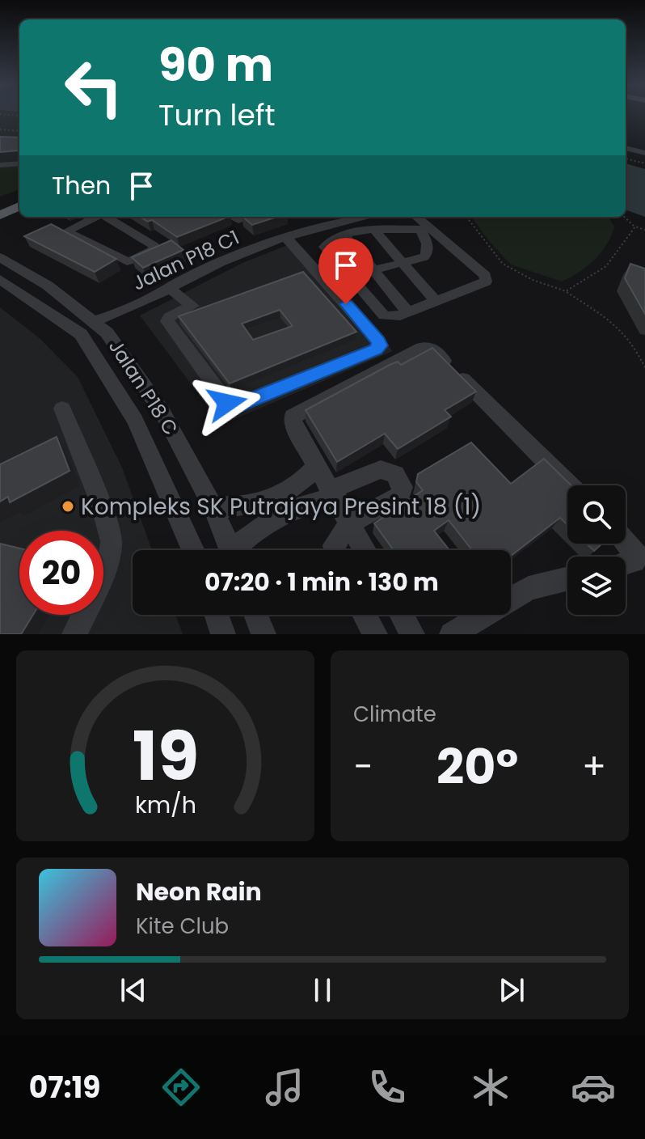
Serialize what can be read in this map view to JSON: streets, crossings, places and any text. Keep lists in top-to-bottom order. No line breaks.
{"streets":{"street":["Jalan P18 C1","Jalan P18 C"]},"crossings":[["Jalan P18 C1","Jalan P18 C"]],"places":["Kompleks SK Putrajaya Presint 18 (1)"],"page":{"turn":["90 m","Turn left"],"then":"Then","limit":"20","trip":"07:20 · 1 min · 130 m","tile":"Climate","heat":["−","20°","+"],"song":["Neon Rain","Kite Club"],"tabs":"07:19","gauge":["19","km/h"]}}
